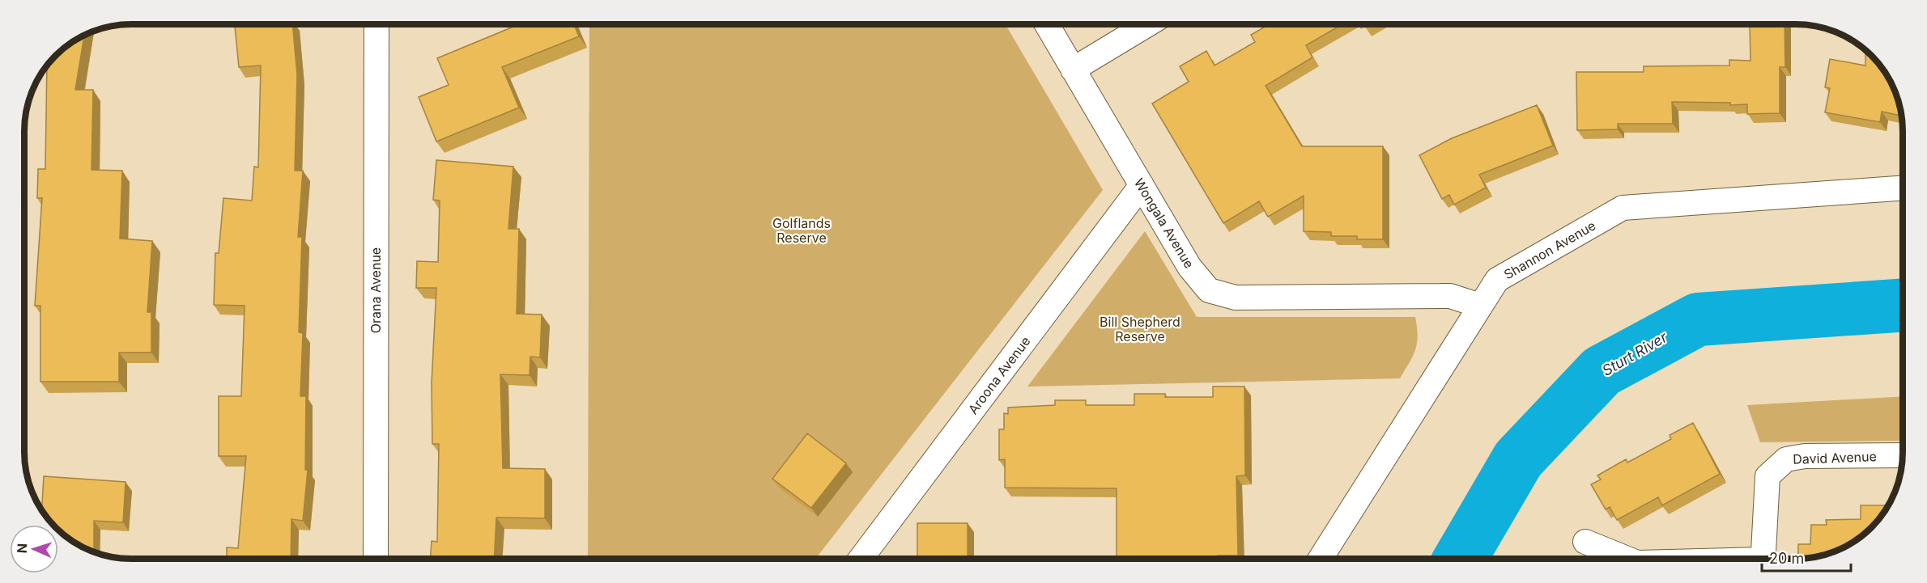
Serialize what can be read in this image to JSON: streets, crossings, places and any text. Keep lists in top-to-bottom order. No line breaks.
{"streets":{"street":["Wongala Avenue","Shannon Avenue","Orana Avenue","Aroona Avenue","David Avenue"]},"crossings":[["Wongala Avenue","Shannon Avenue"],["Wongala Avenue","Aroona Avenue"]],"water":["Sturt River"],"parks":["Golflands Reserve","Bill Shepherd Reserve"],"scale_bar":"20 m","north":"left"}
